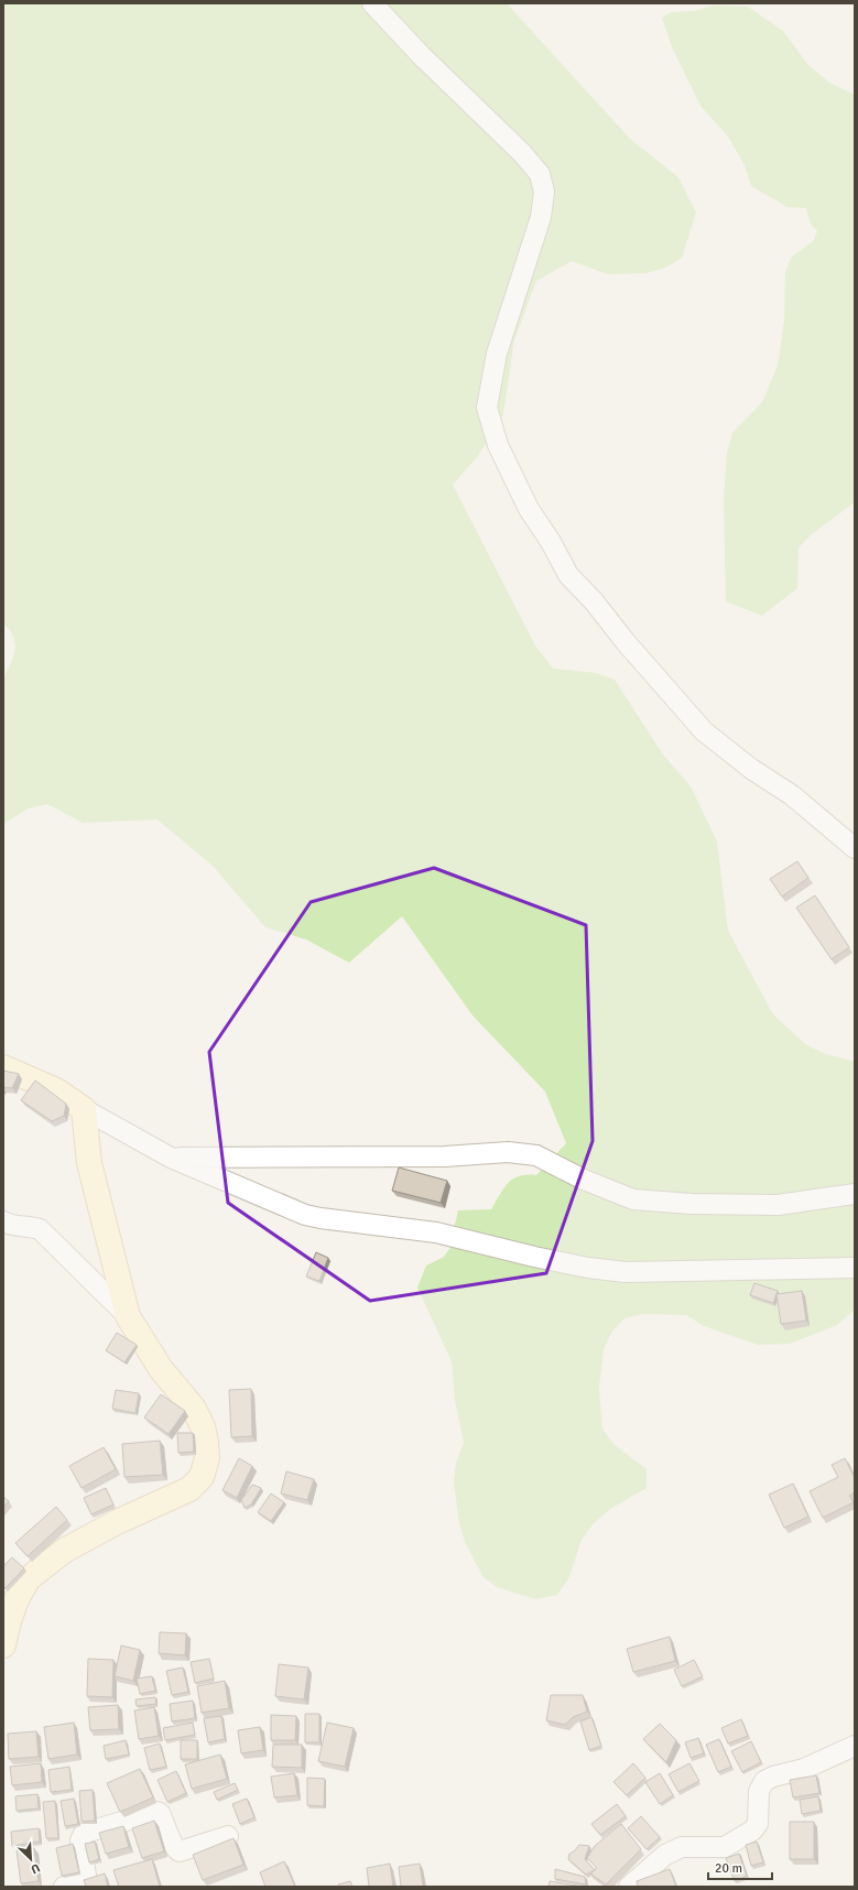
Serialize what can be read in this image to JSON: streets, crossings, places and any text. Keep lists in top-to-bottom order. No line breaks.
{"scale_bar":"20 m","north":"bottom right"}
